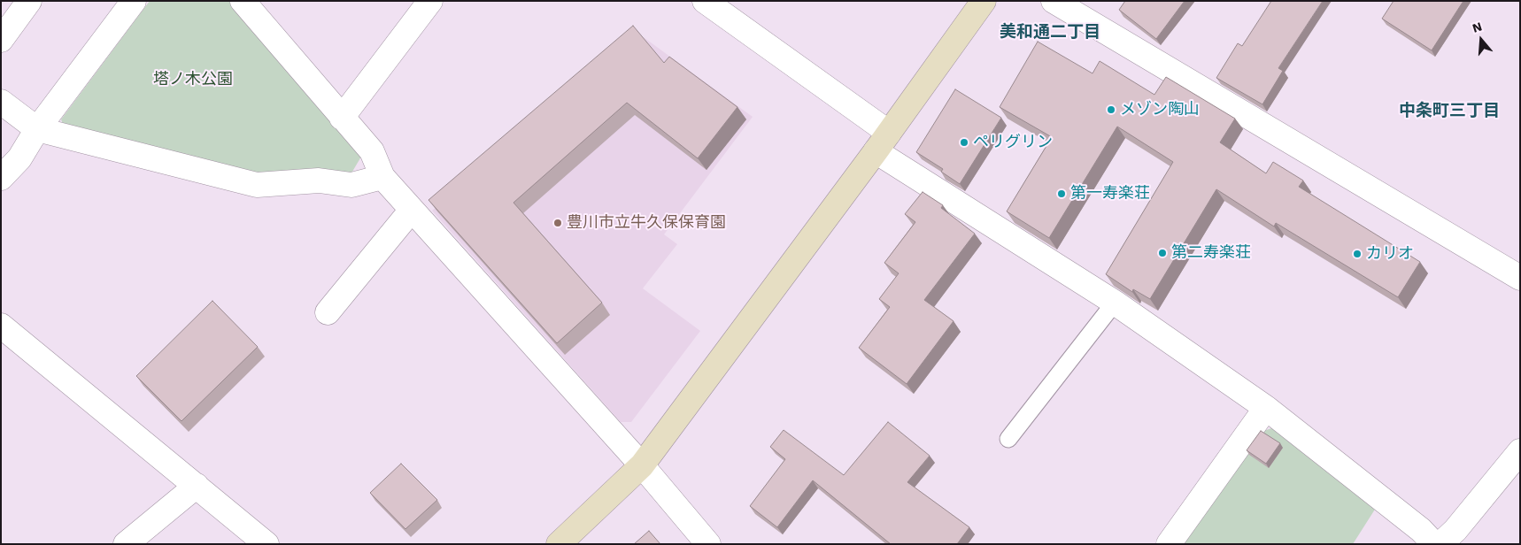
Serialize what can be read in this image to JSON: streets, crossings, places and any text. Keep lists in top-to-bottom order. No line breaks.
{"districts":["美和通二丁目","中条町三丁目"],"parks":["塔ノ木公園"],"places":["メゾン陶山","ペリグリン","第一寿楽荘","豊川市立牛久保保育園","第二寿楽荘","カリオ"],"north":"top"}
